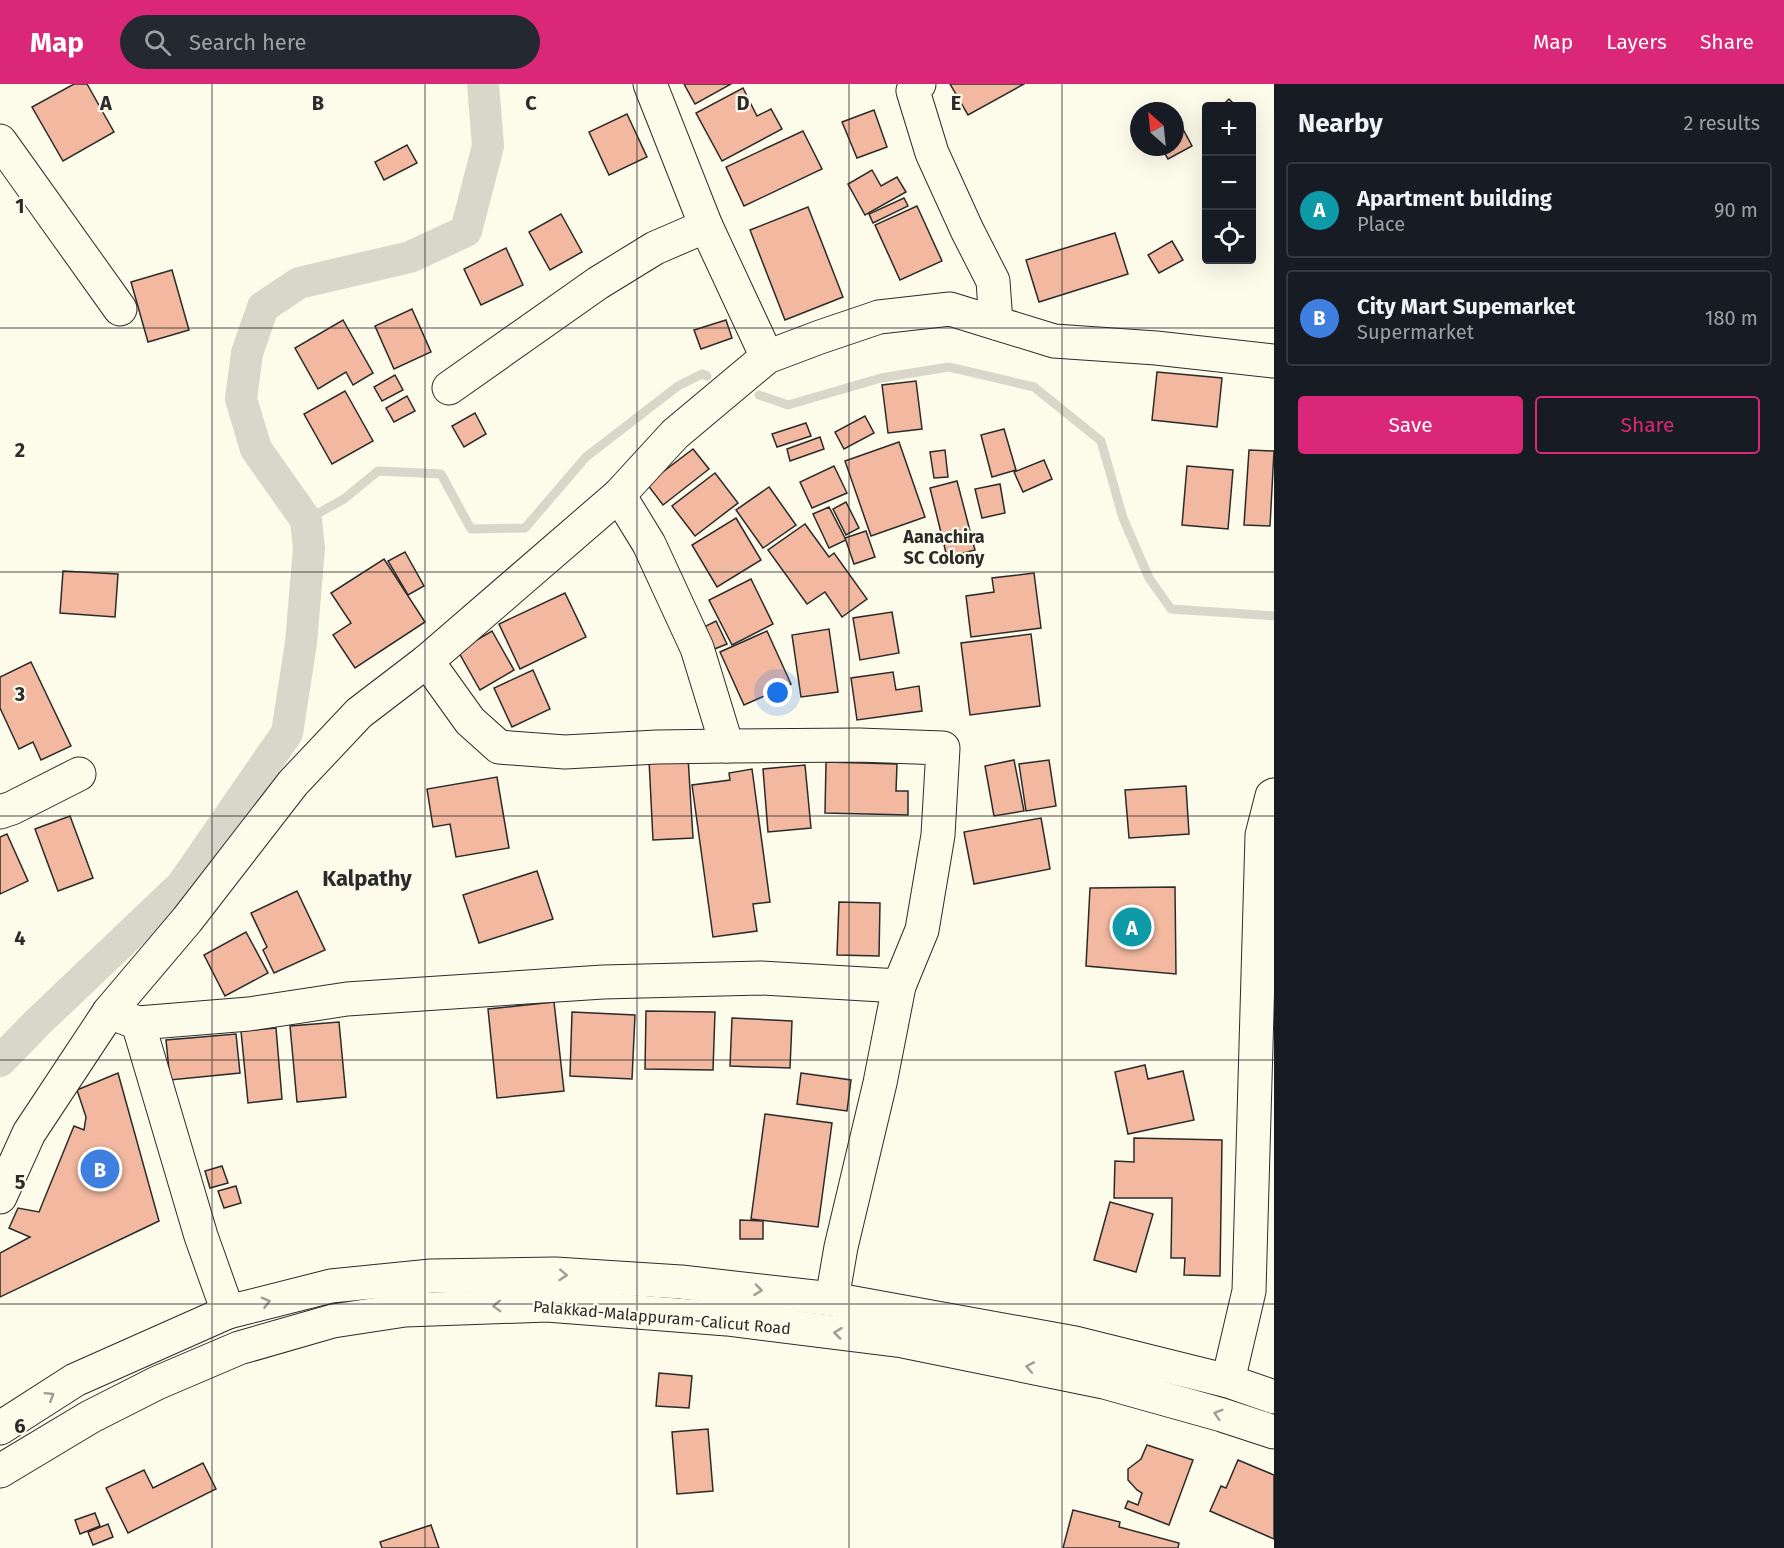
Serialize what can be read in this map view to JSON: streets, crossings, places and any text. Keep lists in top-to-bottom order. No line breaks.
{"streets":{"main road":["Palakkad-Malappuram-Calicut Road"]},"districts":["Aanachira SC Colony","Kalpathy"],"north":"top left","page":{"header":"Map","search":"Search here","nav":["Map","Layers","Share"],"heading":["Nearby","2 results"],"map_buttons":["+","−"],"list":[{"mark":"A","name":"Apartment building","note":"Place","value":"90 m"},{"mark":"B","name":"City Mart Supemarket","note":"Supermarket","value":"180 m"}],"buttons":["Save","Share"],"pins":["A","B"]},"grid":{"columns":["A","B","C","D","E"],"rows":["1","2","3","4","5","6"]}}
